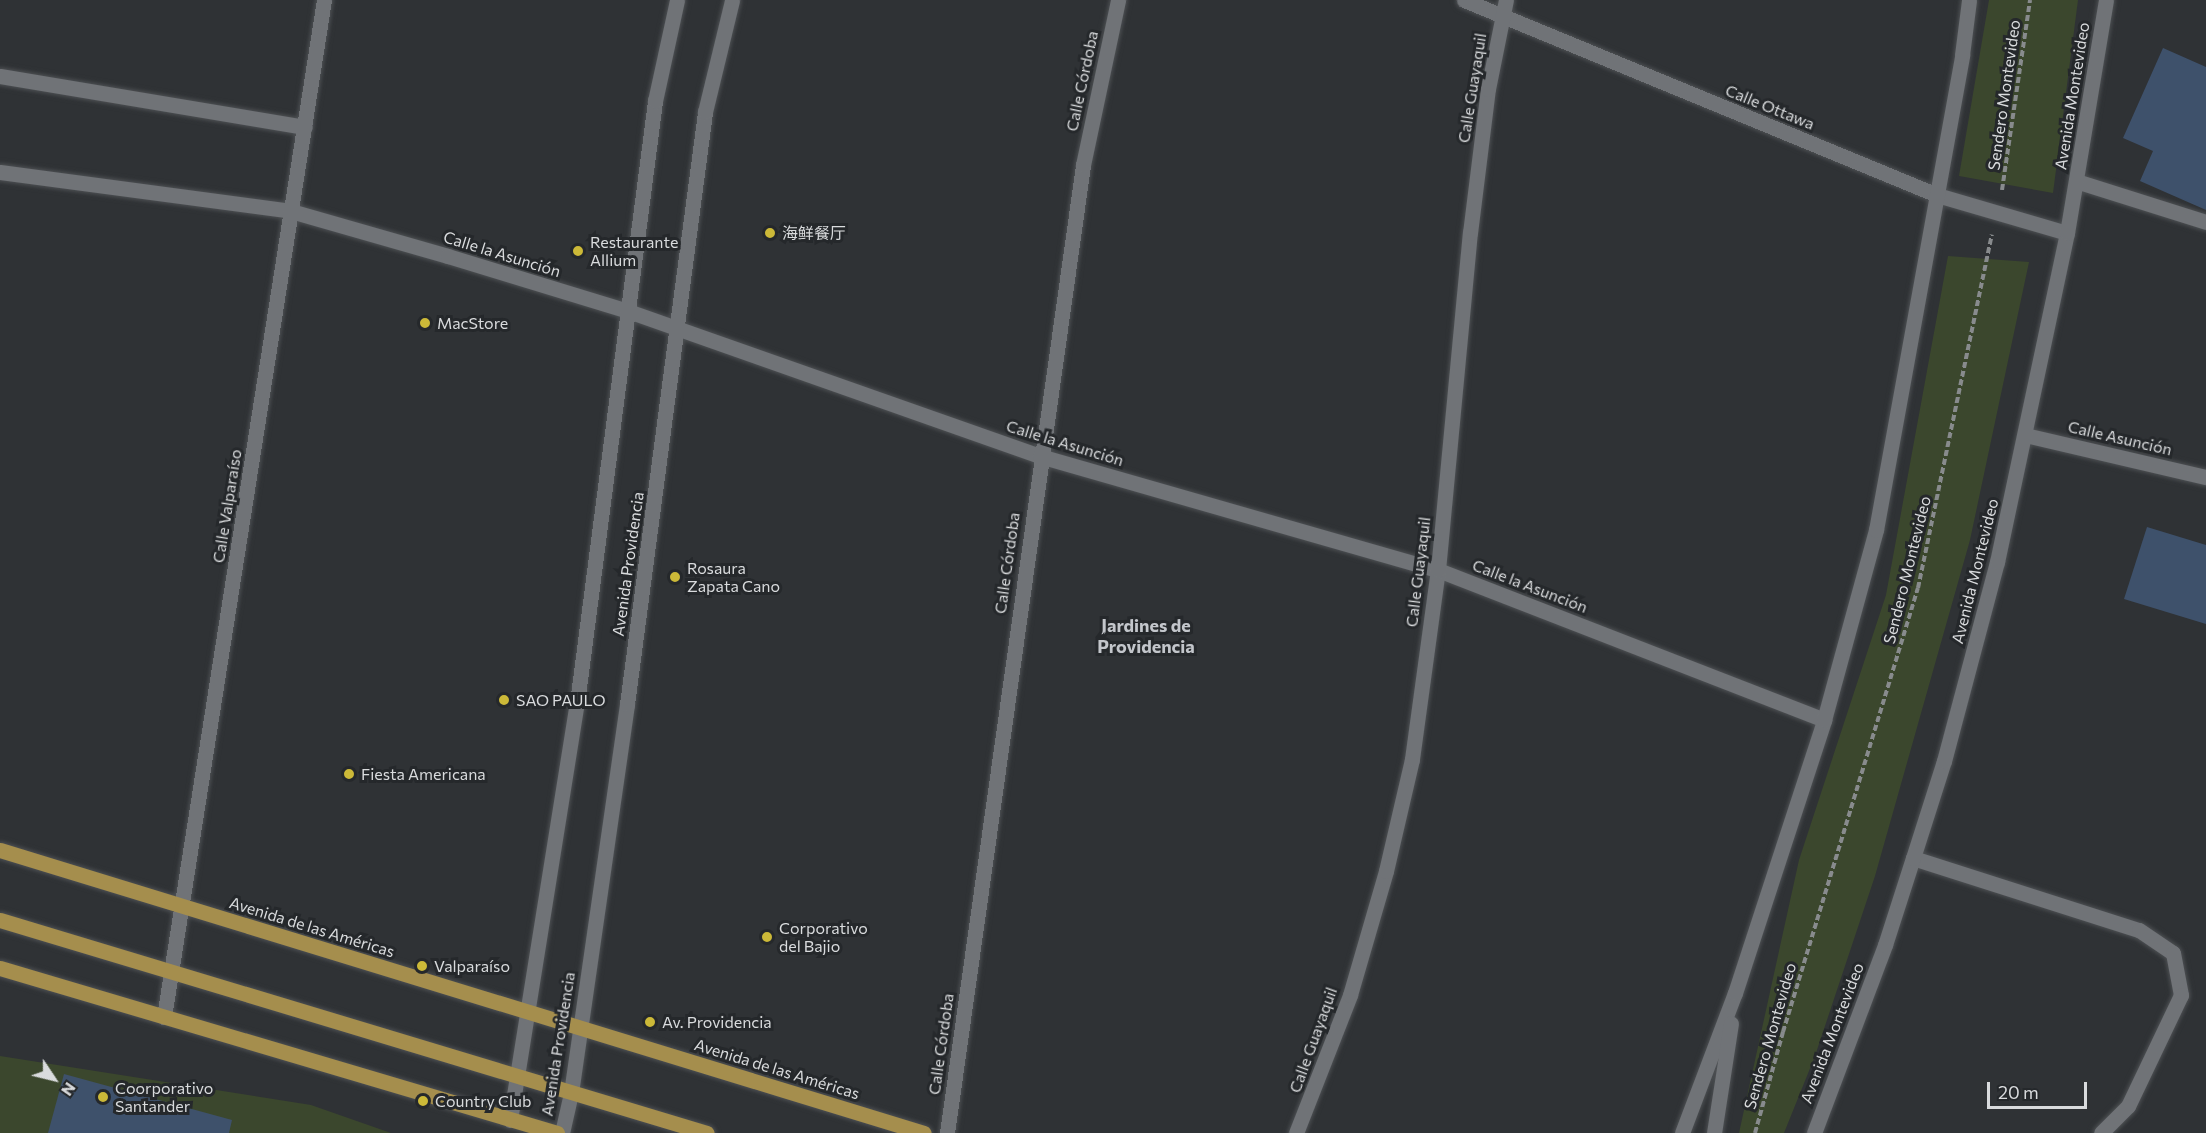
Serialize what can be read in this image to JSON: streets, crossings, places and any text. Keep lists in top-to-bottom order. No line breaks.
{"streets":{"main road":["Avenida de las Américas"],"street":["Calle Córdoba","Calle Guayaquil","Avenida Montevideo","Calle Ottawa","Calle la Asunción","Calle Asunción","Calle Valparaíso","Avenida Providencia"],"path":["Sendero Montevideo"]},"crossings":[["Calle Córdoba","Calle la Asunción"],["Calle Guayaquil","Calle Ottawa"],["Calle Guayaquil","Calle la Asunción"],["Sendero Montevideo","Calle Ottawa"],["Avenida Montevideo","Calle Ottawa"],["Avenida Montevideo","Calle Asunción"],["Calle la Asunción","Calle Valparaíso"],["Calle la Asunción","Avenida Providencia"],["Calle Valparaíso","Avenida de las Américas"],["Avenida Providencia","Avenida de las Américas"]],"districts":["Jardines de Providencia"],"places":["海鲜餐厅","Restaurante Allium","MacStore","Rosaura Zapata Cano","SAO PAULO","Fiesta Americana","Corporativo del Bajio","Valparaíso","Av. Providencia","Coorporativo Santander","Country Club"],"scale_bar":"20 m","north":"bottom right"}
